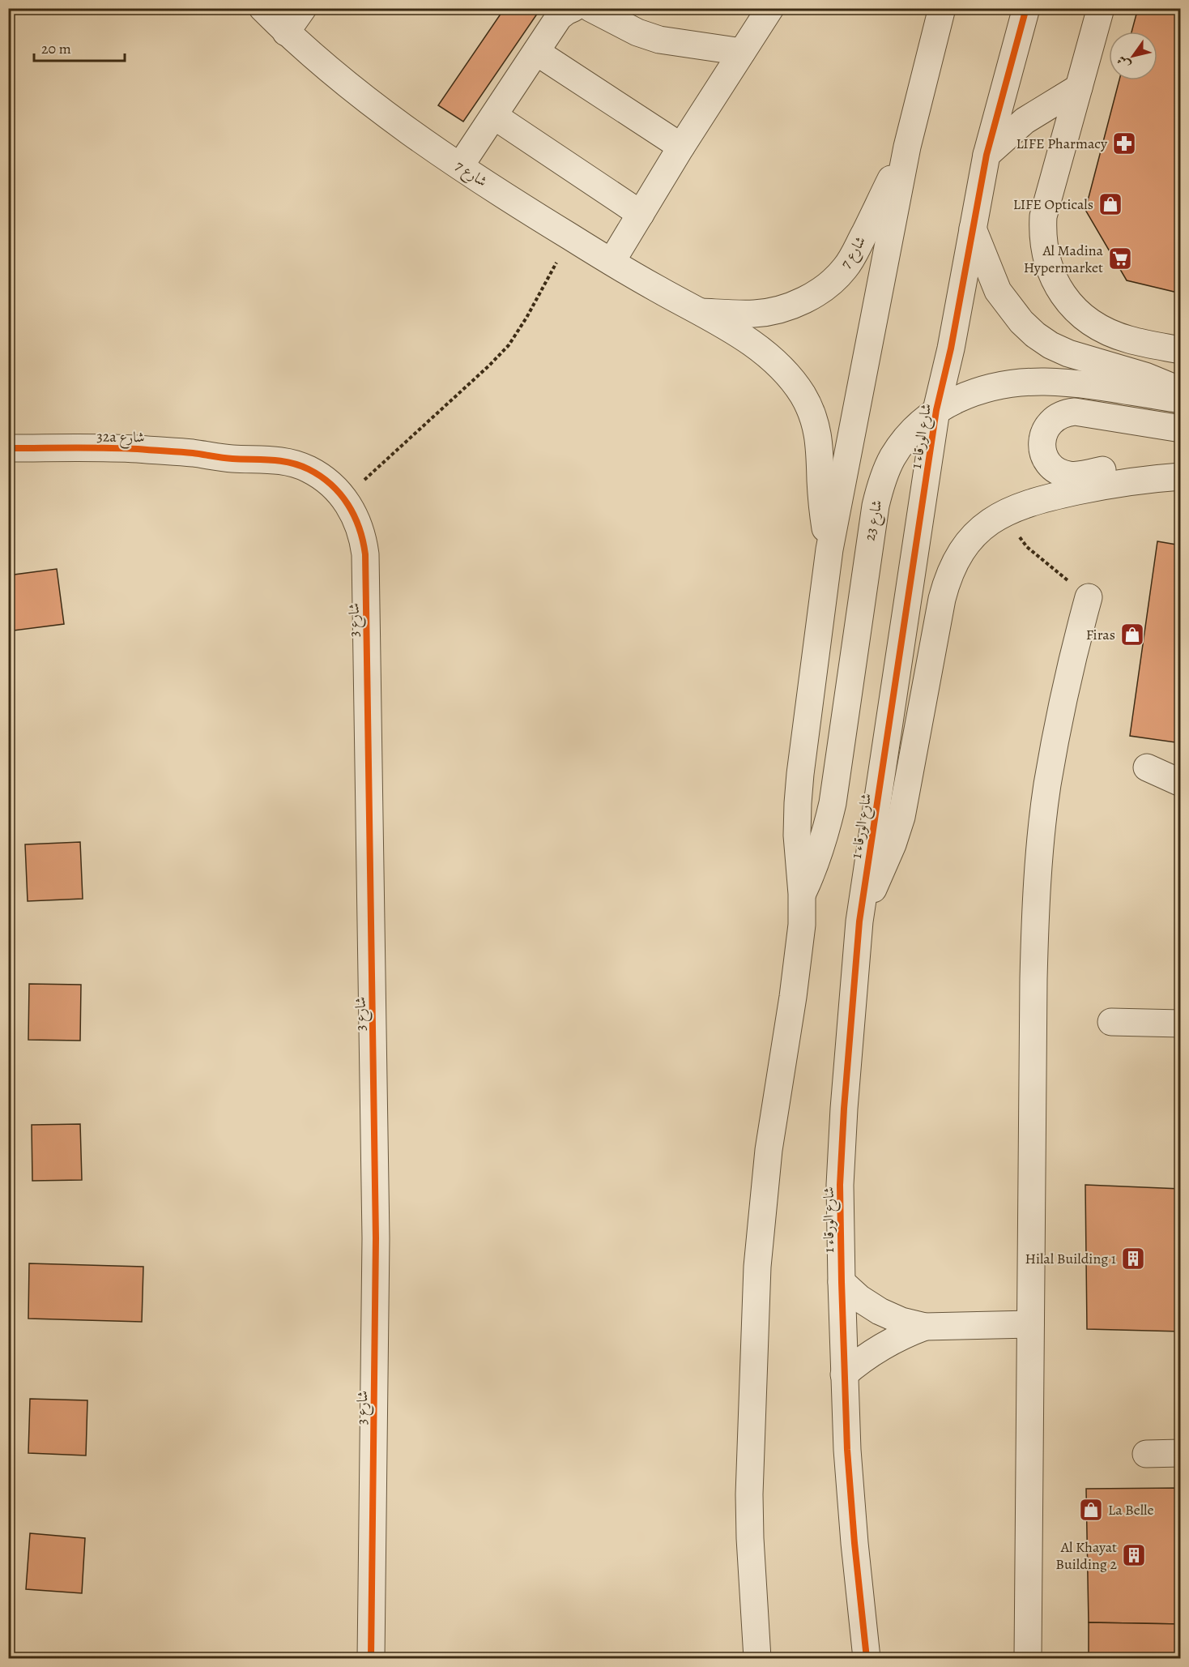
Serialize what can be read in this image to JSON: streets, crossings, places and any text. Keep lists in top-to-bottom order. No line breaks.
{"streets":{"street":["شارع 7","شارع الورقاء 1","32a شارع","شارع 23","شارع 3"]},"crossings":[["شارع الورقاء 1","شارع 23"],["32a شارع","شارع 3"]],"places":{"pharmacy":["LIFE Pharmacy"],"shop":["LIFE Opticals","Firas","La Belle"],"supermarket":["Al Madina Hypermarket"],"building":["Hilal Building 1","Al Khayat Building 2"]},"scale_bar":"20 m","north":"bottom left"}
